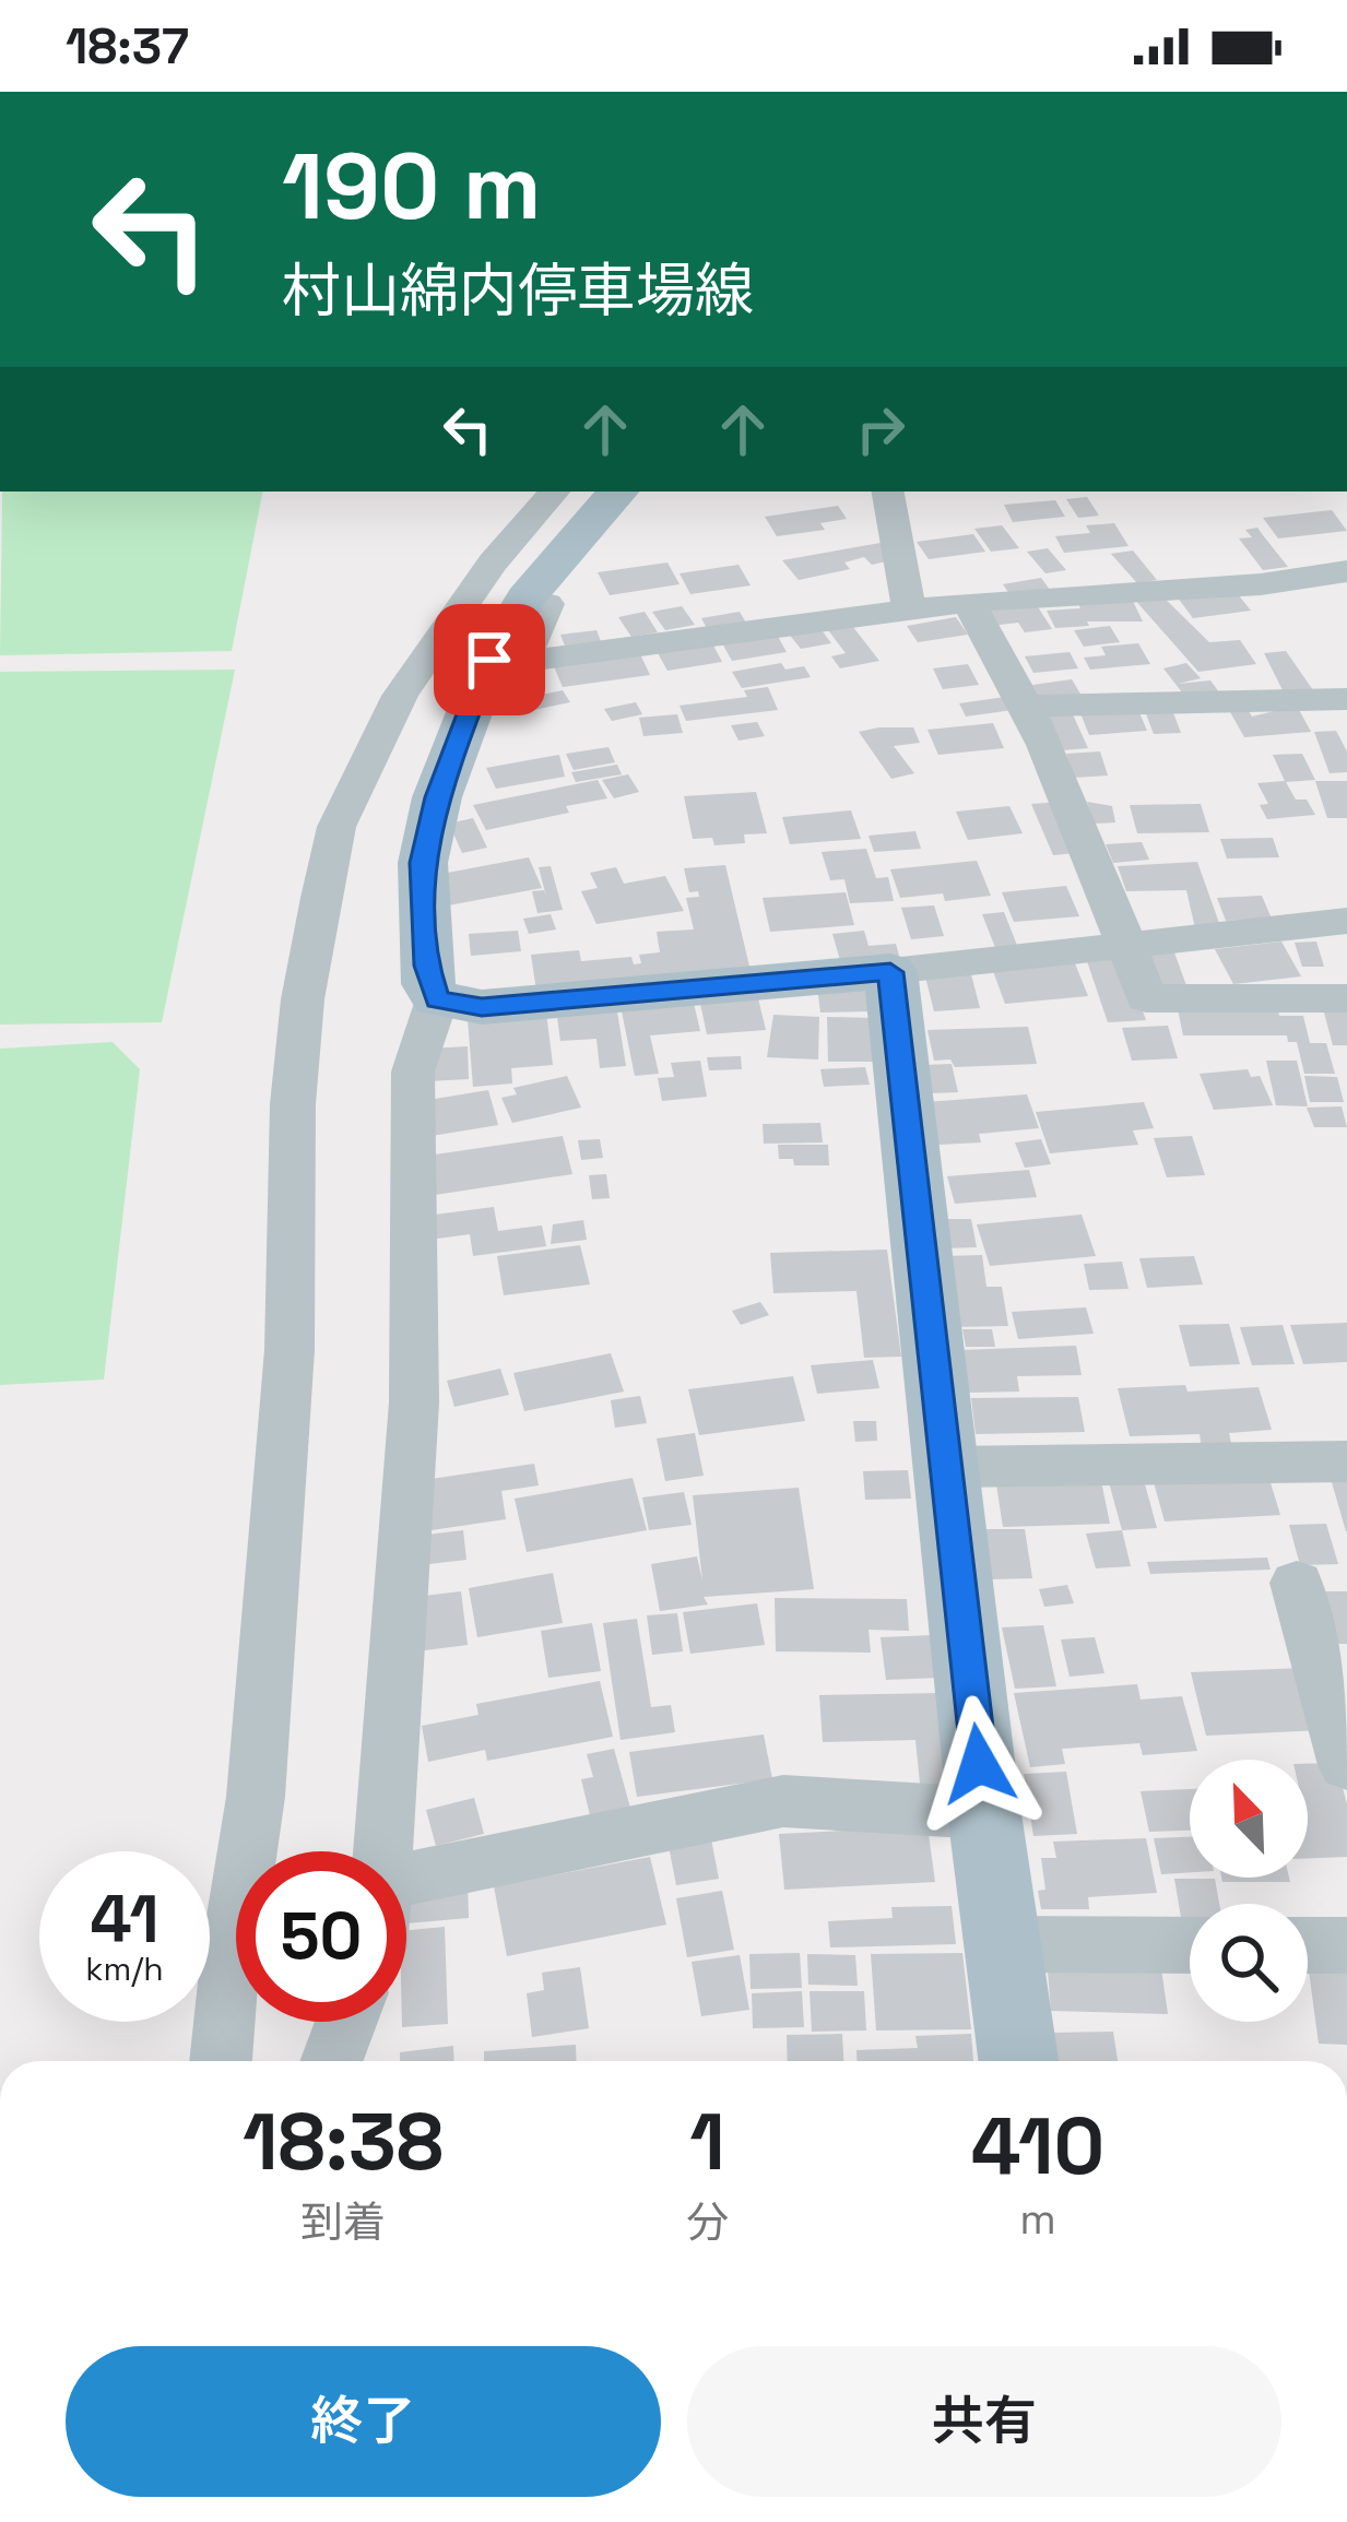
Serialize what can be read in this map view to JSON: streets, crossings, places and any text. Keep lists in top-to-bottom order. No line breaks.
{"north":"top left","page":{"status":"18:37","turn":["190 m","村山綿内停車場線"],"speed":"41 km/h","limit":"50","eta":["18:38","到着","1","分","410","m"],"buttons":["終了","共有"]}}
